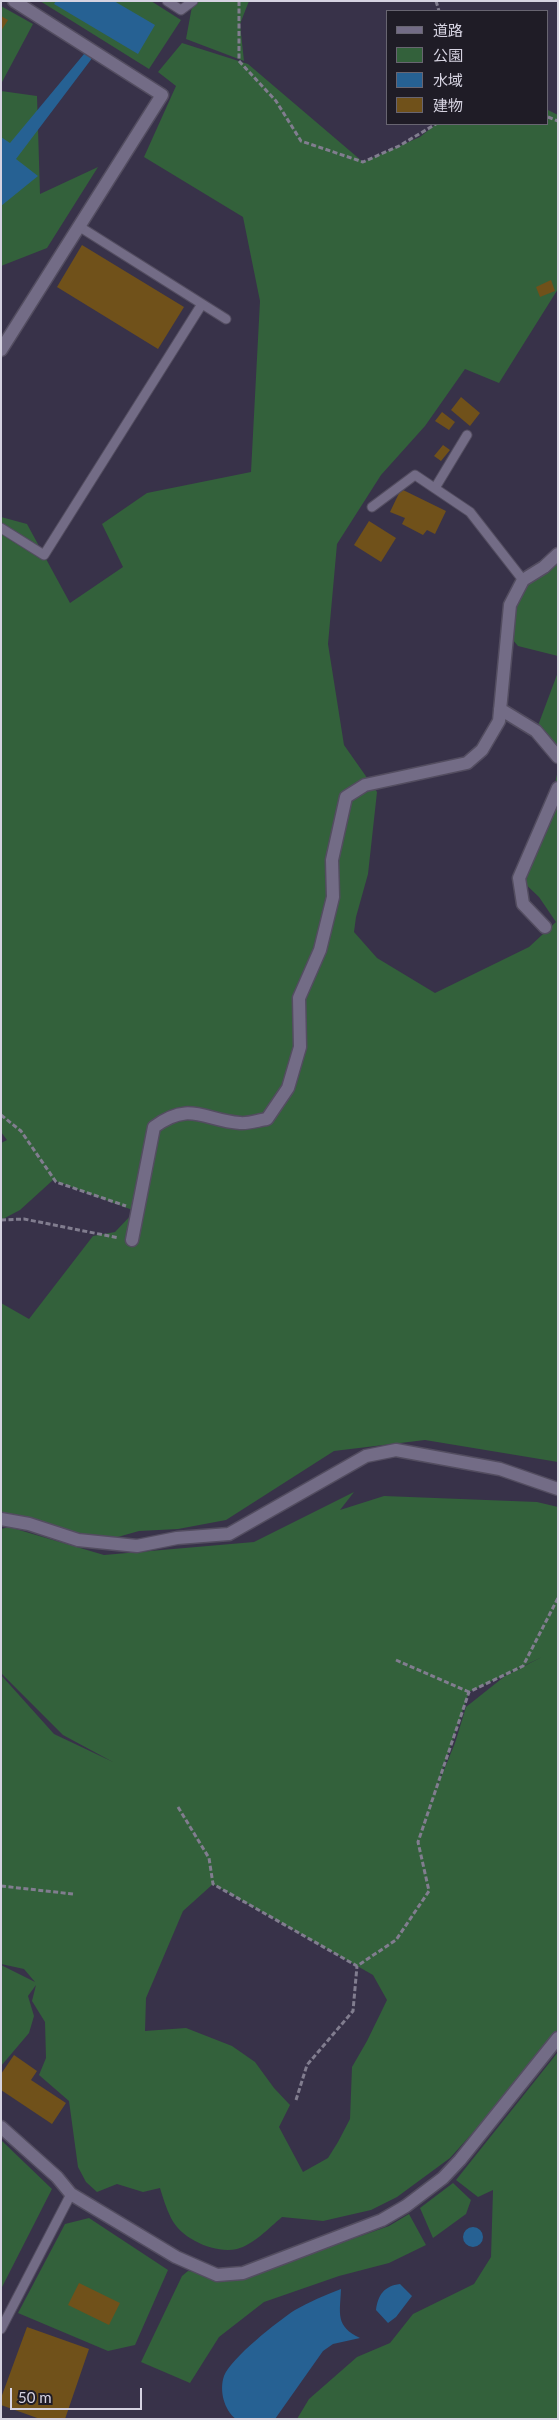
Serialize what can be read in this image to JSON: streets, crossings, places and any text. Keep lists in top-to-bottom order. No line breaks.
{"legend":["道路","公園","水域","建物"],"scale_bar":"50 m"}
